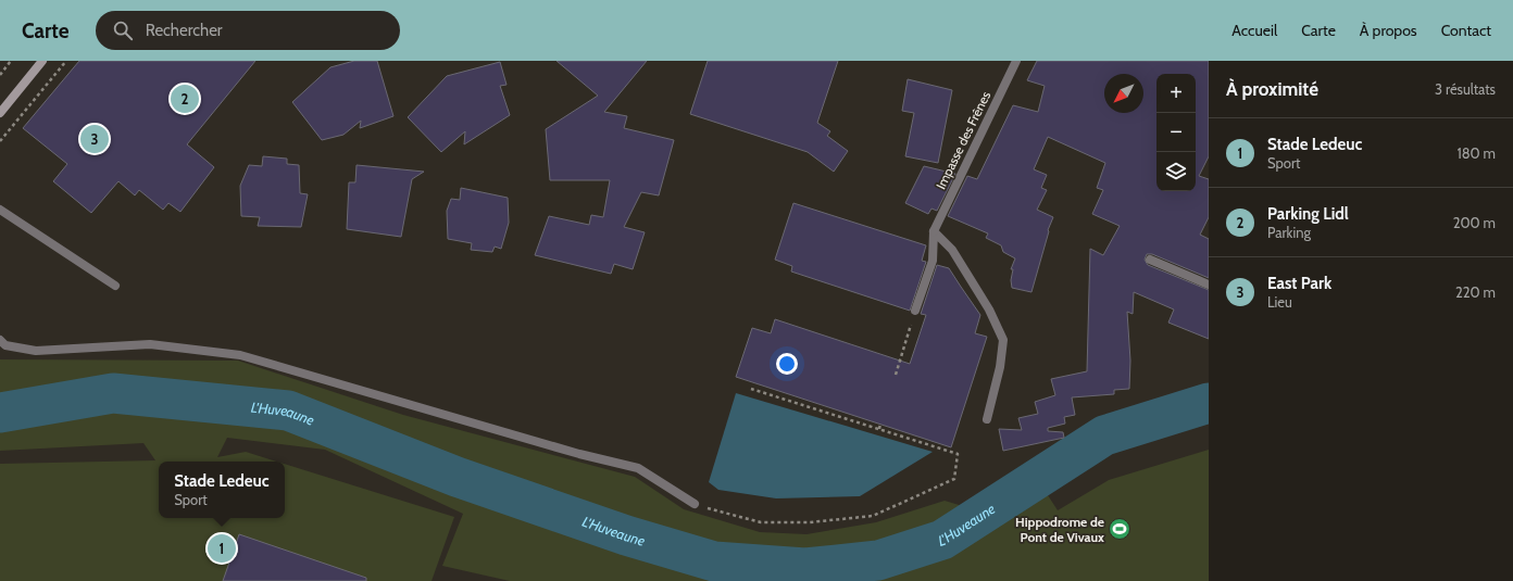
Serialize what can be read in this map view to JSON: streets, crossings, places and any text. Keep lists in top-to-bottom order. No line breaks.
{"streets":{"street":["Impasse des Frênes"]},"water":["L'Huveaune"],"places":{"sports":["Hippodrome de Pont de Vivaux"]},"north":"bottom left","page":{"header":"Carte","search":"Rechercher","nav":["Accueil","Carte","À propos","Contact"],"heading":["À proximité","3 résultats"],"map_buttons":["+","−"],"pins":["2","3","1"],"list":[{"mark":"1","name":"Stade Ledeuc","note":"Sport","value":"180 m"},{"mark":"2","name":"Parking Lidl","note":"Parking","value":"200 m"},{"mark":"3","name":"East Park","note":"Lieu","value":"220 m"}],"popup":["Stade Ledeuc","Sport"]}}
